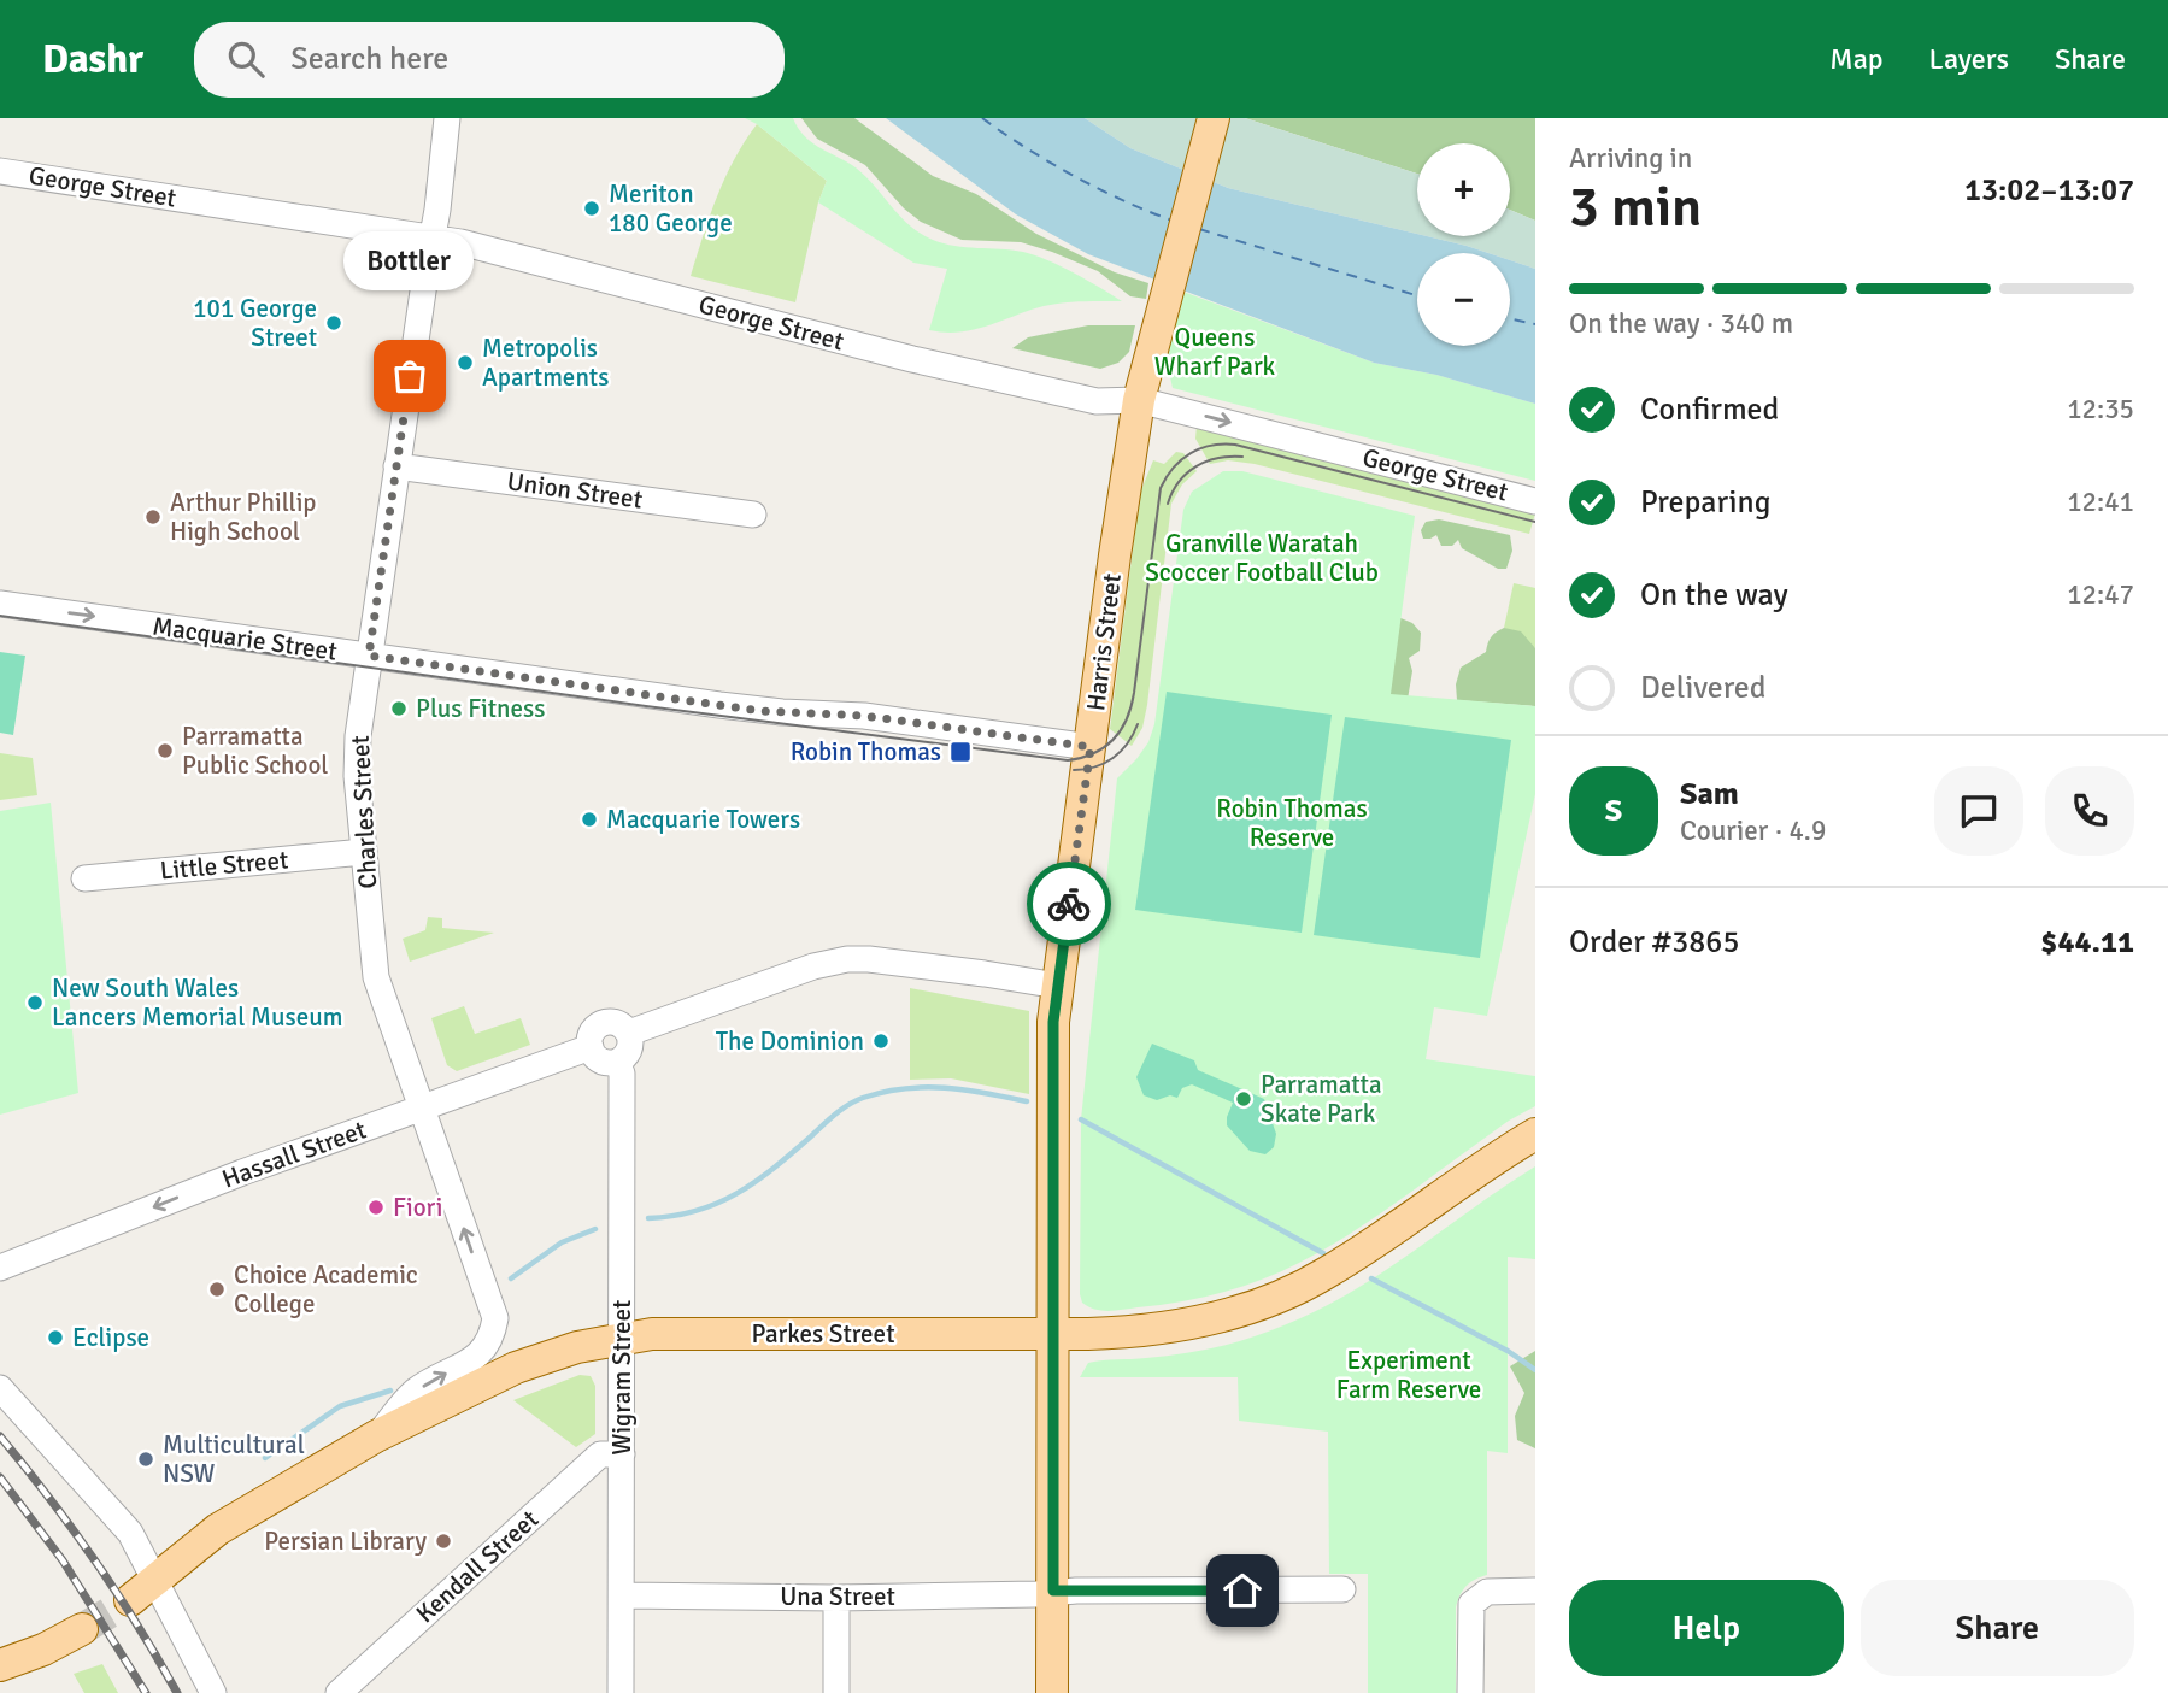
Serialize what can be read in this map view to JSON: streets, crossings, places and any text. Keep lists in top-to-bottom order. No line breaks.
{"streets":{"main road":["Harris Street","Parkes Street"],"street":["George Street","Union Street","Macquarie Street","Charles Street","Little Street","Hassall Street","Wigram Street","Kendall Street","Una Street"]},"crossings":[["George Street","Harris Street"],["George Street","Charles Street"],["Union Street","Charles Street"],["Macquarie Street","Harris Street"],["Macquarie Street","Charles Street"],["Harris Street","Parkes Street"],["Harris Street","Una Street"],["Charles Street","Little Street"],["Charles Street","Hassall Street"],["Charles Street","Parkes Street"],["Hassall Street","Wigram Street"],["Parkes Street","Wigram Street"],["Wigram Street","Kendall Street"],["Wigram Street","Una Street"]],"one_way":["Hassall Street"],"parks":["Queens Wharf Park","Granville Waratah Scoccer Football Club","Robin Thomas Reserve","Experiment Farm Reserve"],"places":{"other":["Meriton 180 George","101 George Street","Metropolis Apartments","Bottler","Arthur Phillip High School","Plus Fitness","Parramatta Public School","Macquarie Towers","New South Wales Lancers Memorial Museum","The Dominion","Parramatta Skate Park","Fiori","Choice Academic College","Eclipse","Multicultural NSW","Persian Library"],"transit":["Robin Thomas"]},"page":{"header":"Dashr","search":"Search here","nav":["Map","Layers","Share"],"heading":["3 min","Arriving in","13:02–13:07"],"panel":["Sam","Courier · 4.9","Order #3865","$44.11"],"map_buttons":["+","−"],"bubble":"Bottler","bar":"On the way · 340 m","list":[["Confirmed","12:35"],["Preparing","12:41"],["On the way","12:47"],"Delivered"],"round":"S","buttons":["Help","Share"]}}
